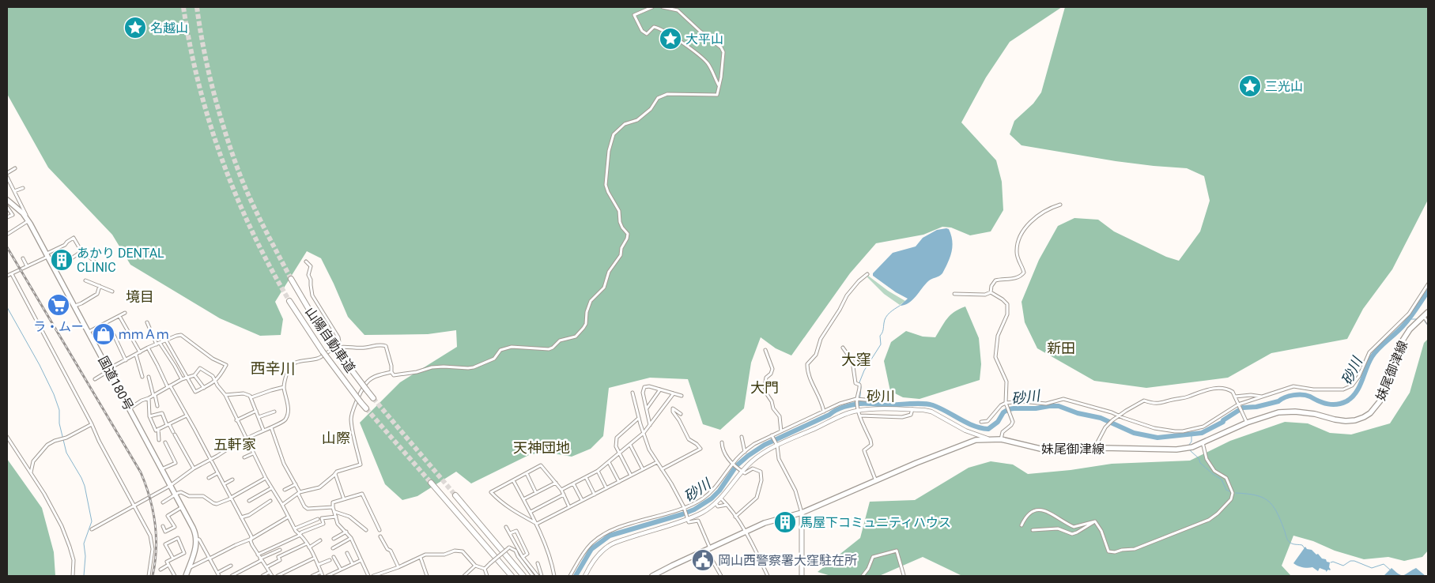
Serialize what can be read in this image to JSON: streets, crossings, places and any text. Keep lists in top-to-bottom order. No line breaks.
{"streets":{"highway":["山陽自動車道"],"main road":["妹尾御津線","国道180号"]},"districts":["境目","新田","大窪","西辛川","大門","砂川","山際","五軒家","天神団地"],"water":["砂川"],"places":{"place":["名越山","大平山","三光山"],"building":["あかり DENTAL CLINIC","馬屋下コミュニティハウス"],"supermarket":["ラ・ムー"],"shop":["ｍｍＡｍ"],"public building":["岡山西警察署大窪駐在所"]}}
